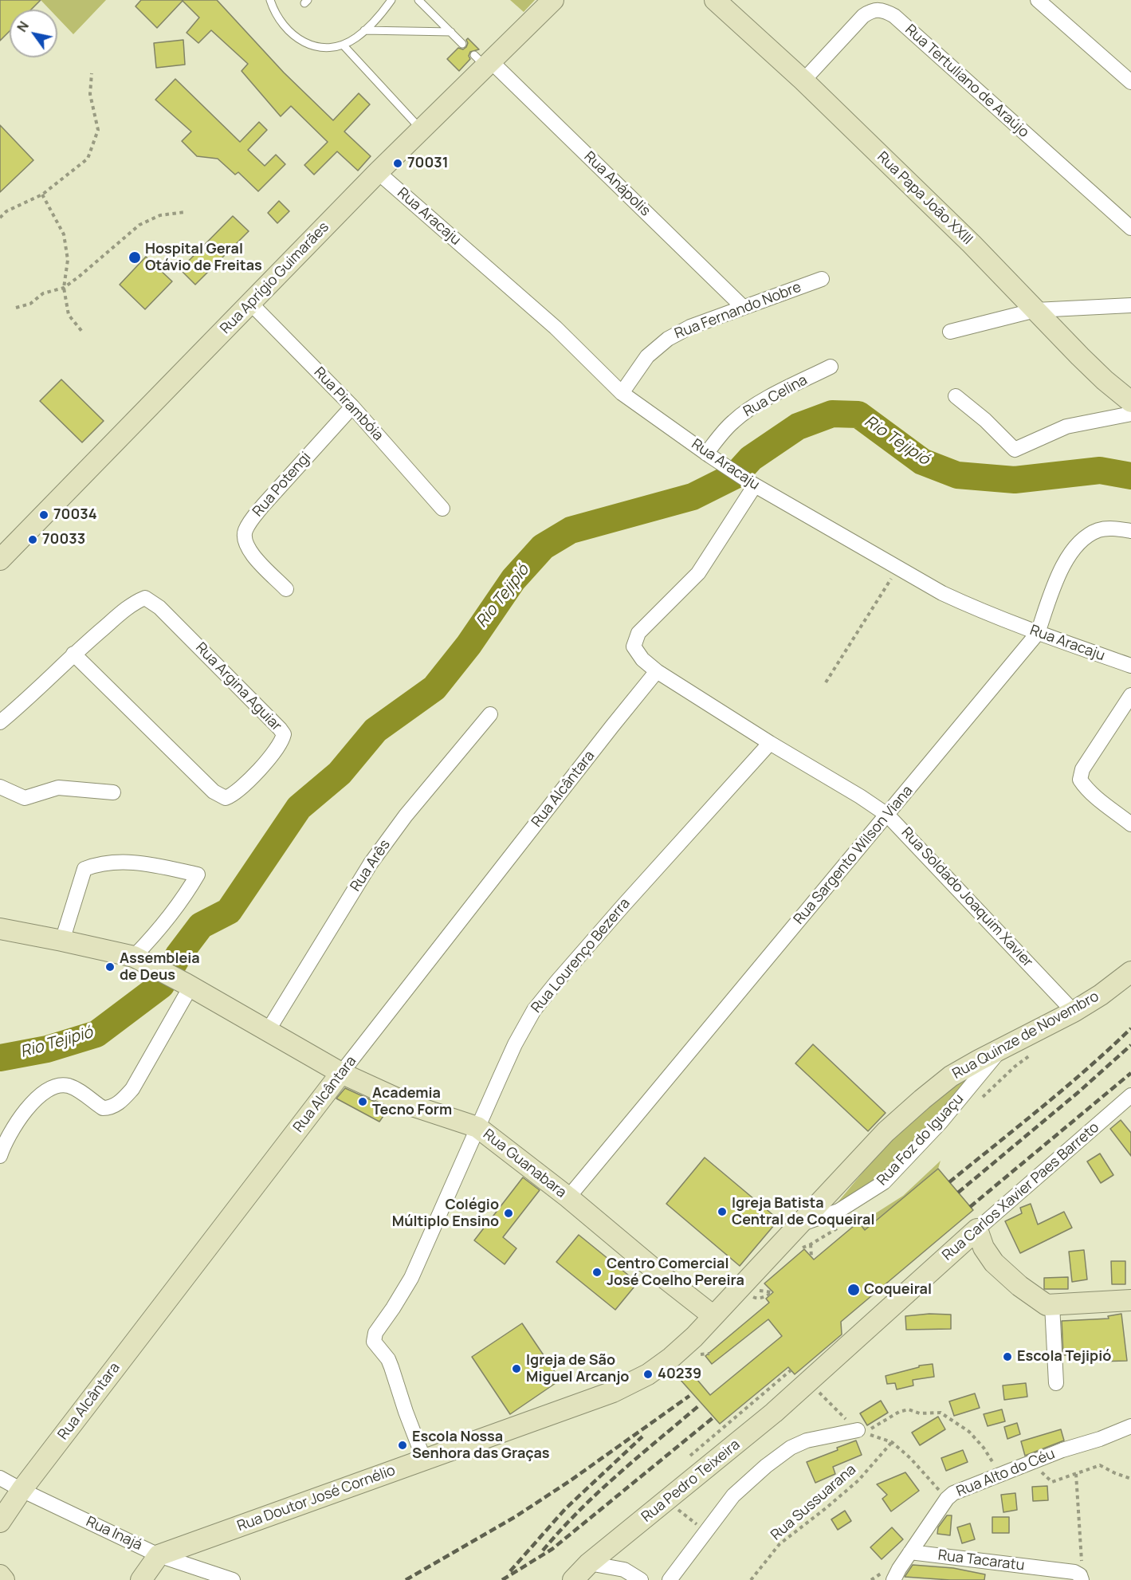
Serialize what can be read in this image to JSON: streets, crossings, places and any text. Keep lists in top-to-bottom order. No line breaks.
{"streets":{"street":["Rua Tertuliano de Araújo","Rua Anápolis","Rua Papa João XXIII","Rua Aracaju","Rua Aprígio Guimarães","Rua Fernando Nobre","Rua Celina","Rua Pirambóia","Rua Potengi","Rua Argina Aguiar","Rua Alcântara","Rua Sargento Wilson Viana","Rua Arês","Rua Soldado Joaquim Xavier","Rua Lourenço Bezerra","Rua Quinze de Novembro","Rua Foz do Iguaçu","Rua Guanabara","Rua Carlos Xavier Paes Barreto","Rua Alto do Céu","Rua Pedro Teixeira","Rua Doutor José Cornélio","Rua Inajá","Rua Tacaratu"],"path":["Rua Sussuarana"]},"crossings":[["Rua Tertuliano de Araújo","Rua Papa João XXIII"],["Rua Anápolis","Rua Aprígio Guimarães"],["Rua Anápolis","Rua Fernando Nobre"],["Rua Aracaju","Rua Aprígio Guimarães"],["Rua Aracaju","Rua Fernando Nobre"],["Rua Aracaju","Rua Celina"],["Rua Aracaju","Rua Sargento Wilson Viana"],["Rua Aracaju","Rua Soldado Joaquim Xavier"],["Rua Aprígio Guimarães","Rua Pirambóia"],["Rua Pirambóia","Rua Potengi"],["Rua Alcântara","Rua Soldado Joaquim Xavier"],["Rua Alcântara","Rua Guanabara"],["Rua Alcântara","Rua Inajá"],["Rua Sargento Wilson Viana","Rua Soldado Joaquim Xavier"],["Rua Sargento Wilson Viana","Rua Guanabara"],["Rua Arês","Rua Guanabara"],["Rua Soldado Joaquim Xavier","Rua Lourenço Bezerra"],["Rua Soldado Joaquim Xavier","Rua Quinze de Novembro"],["Rua Lourenço Bezerra","Rua Guanabara"],["Rua Lourenço Bezerra","Rua Doutor José Cornélio"],["Rua Quinze de Novembro","Rua Foz do Iguaçu"],["Rua Quinze de Novembro","Rua Doutor José Cornélio"],["Rua Foz do Iguaçu","Rua Doutor José Cornélio"],["Rua Guanabara","Rua Doutor José Cornélio"],["Rua Carlos Xavier Paes Barreto","Rua Pedro Teixeira"],["Rua Alto do Céu","Rua Tacaratu"],["Rua Doutor José Cornélio","Rua Inajá"]],"water":["Rio Tejipió"],"places":["70031","Hospital Geral Otávio de Freitas","70034","70033","Assembleia de Deus","Academia Tecno Form","Igreja Batista Central de Coqueiral","Colégio Múltiplo Ensino","Centro Comercial José Coelho Pereira","Coqueiral","Escola Tejipió","Igreja de São Miguel Arcanjo","40239","Escola Nossa Senhora das Graças"],"north":"top left"}
